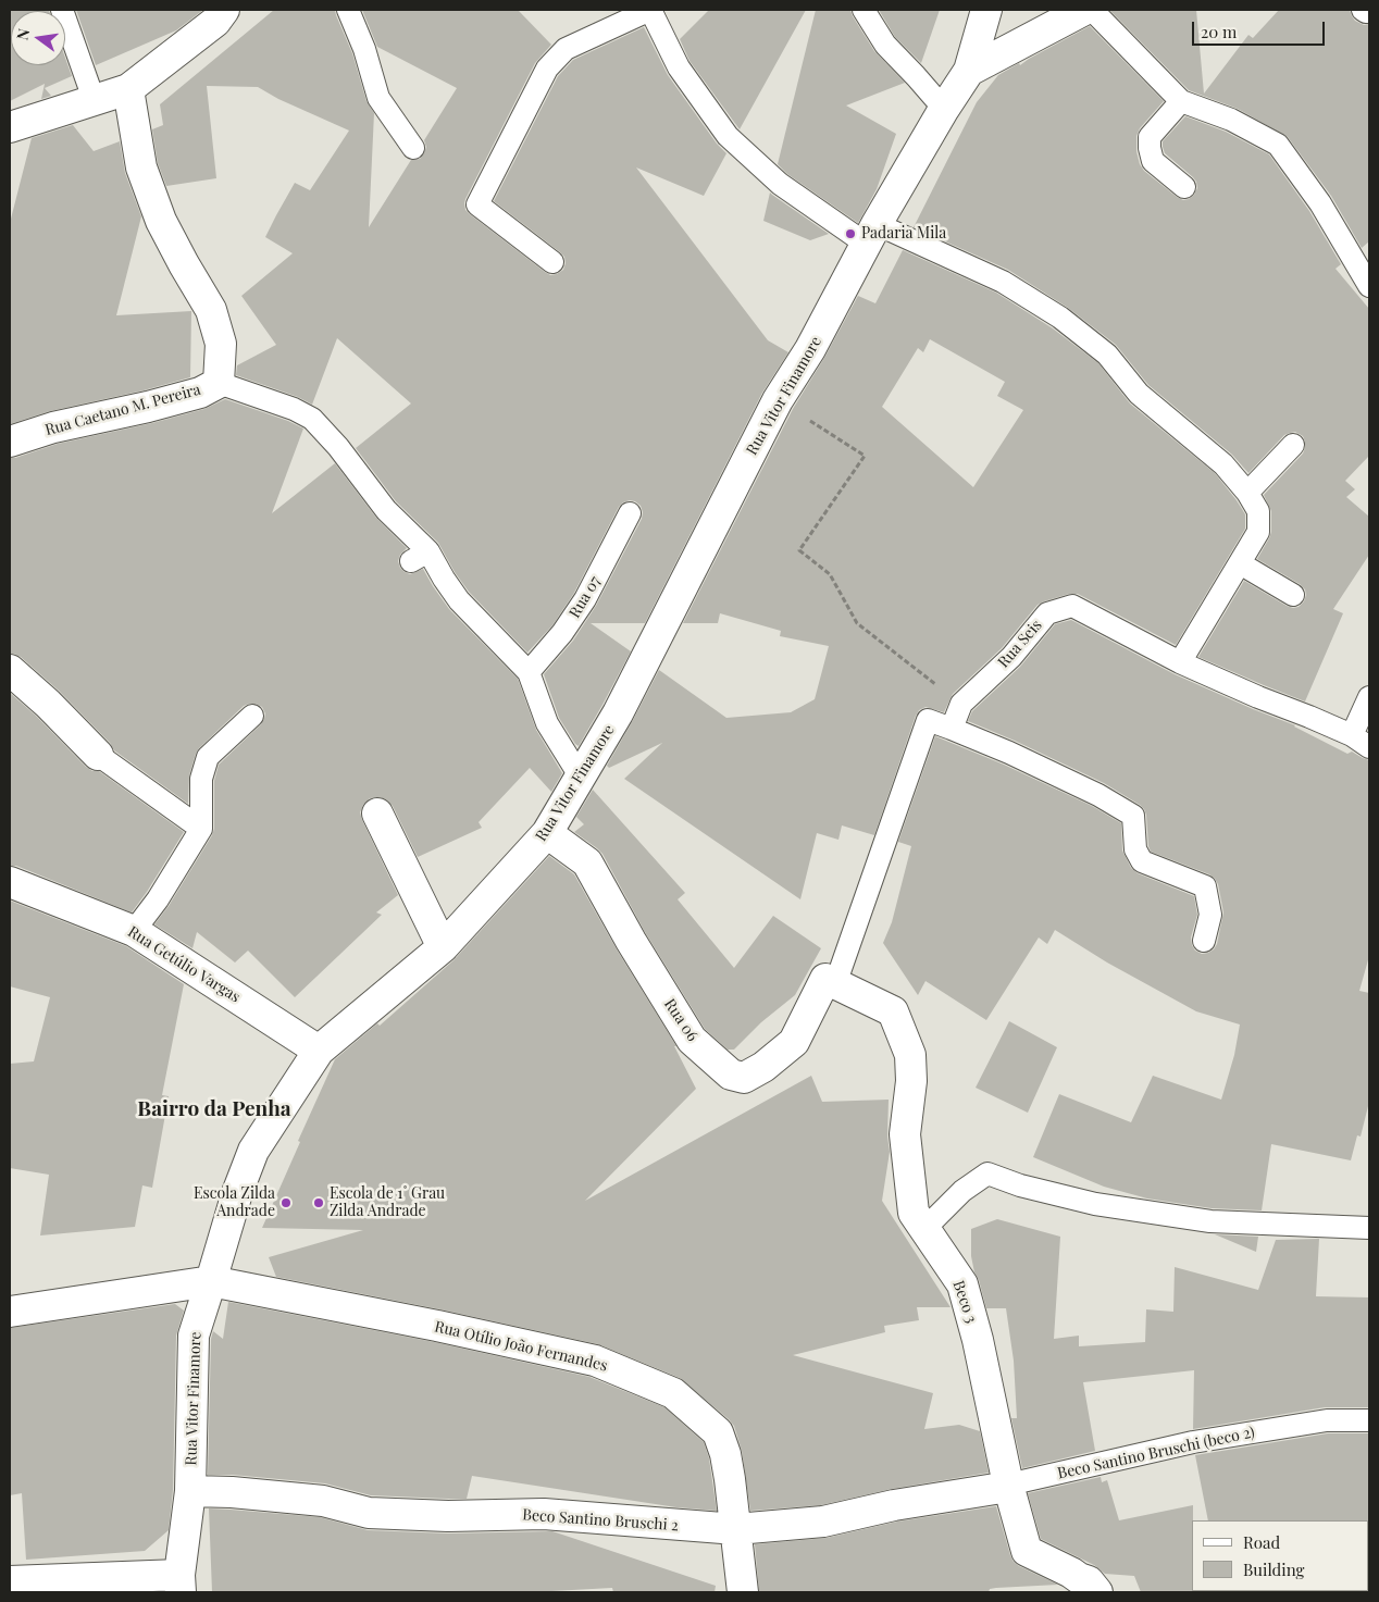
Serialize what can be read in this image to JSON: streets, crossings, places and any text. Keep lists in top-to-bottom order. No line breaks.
{"streets":{"street":["Rua Vitor Finamore","Rua Caetano M. Pereira","Rua Getúlio Vargas","Rua 06","Beco 3","Rua Otílio João Fernandes","Beco Santino Bruschi 2"],"lane":["Rua 07","Rua Seis","Beco Santino Bruschi (beco 2)"]},"crossings":[["Rua Vitor Finamore","Rua Getúlio Vargas"],["Rua Vitor Finamore","Rua 06"],["Rua Vitor Finamore","Rua Otílio João Fernandes"],["Rua Vitor Finamore","Beco Santino Bruschi 2"],["Rua 06","Beco 3"],["Beco 3","Beco Santino Bruschi (beco 2)"],["Beco 3","Beco Santino Bruschi 2"],["Rua Otílio João Fernandes","Beco Santino Bruschi 2"],["Beco Santino Bruschi (beco 2)","Beco Santino Bruschi 2"]],"districts":["Bairro da Penha"],"places":["Padaria Mila","Escola Zilda Andrade","Escola de 1˚ Grau Zilda Andrade"],"legend":["Road","Building"],"scale_bar":"20 m","north":"left"}
